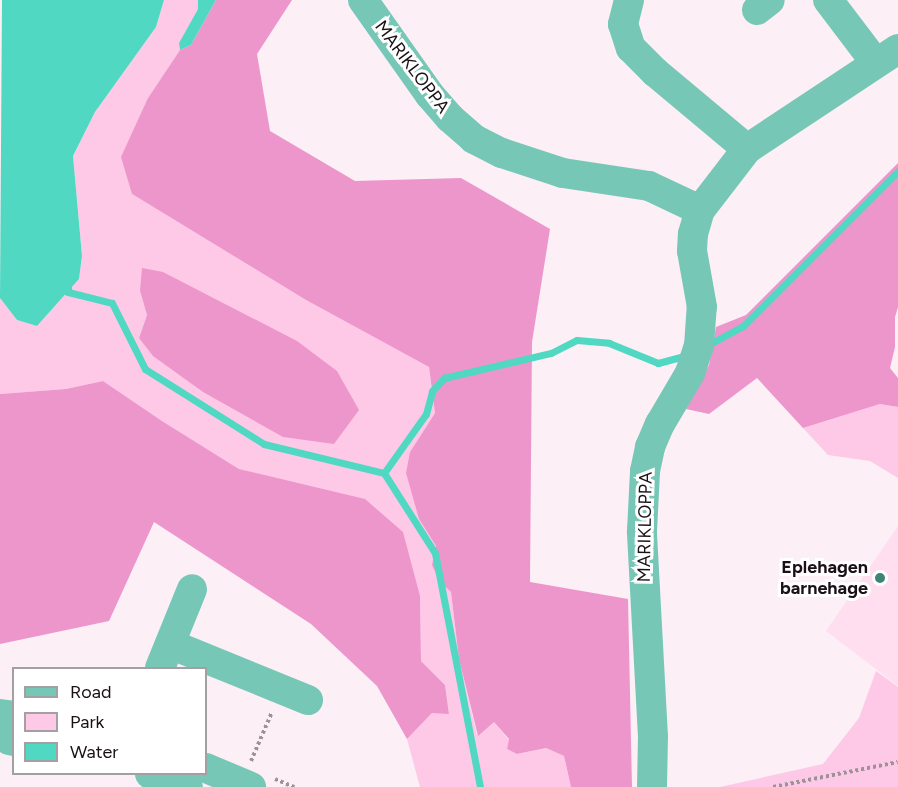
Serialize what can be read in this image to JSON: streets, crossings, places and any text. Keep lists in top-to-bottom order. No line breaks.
{"streets":{"street":["MARIKLOPPA"]},"places":["Eplehagen barnehage"],"legend":["Road","Park","Water"]}
